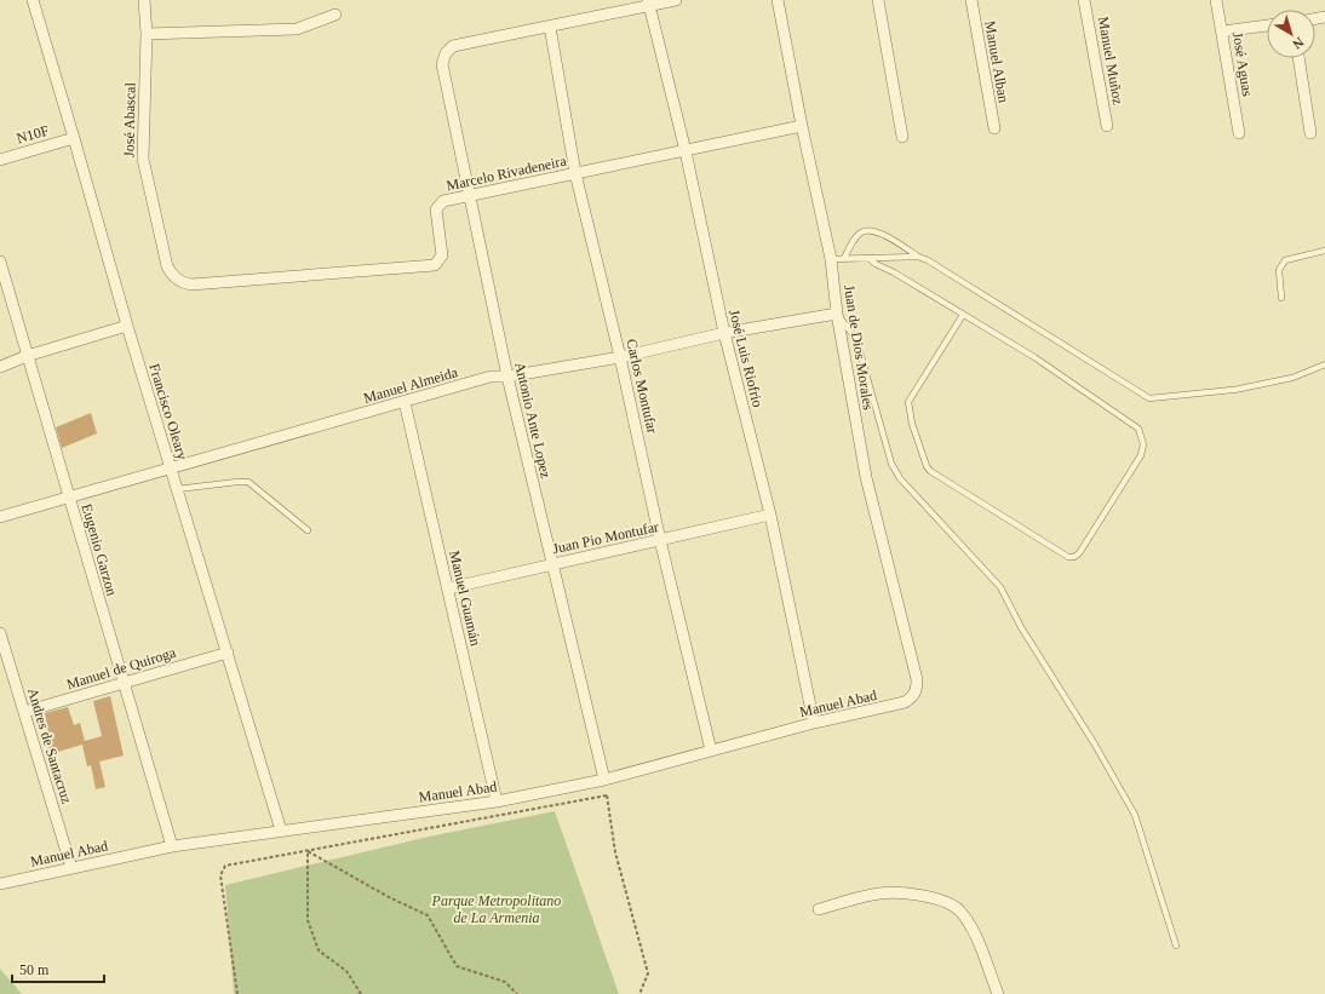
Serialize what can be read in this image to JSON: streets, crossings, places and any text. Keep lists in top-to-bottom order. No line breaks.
{"streets":{"street":["Manuel Muñoz","Manuel Alban","José Aguas","José Abascal","N10F","Marcelo Rivadeneira","Juan de Dios Morales","José Luis Riofrio","Manuel Almeida","Carlos Montufar","Francisco Oleary","Antonio Ante Lopez","Juan Pio Montufar","Eugenio Garzon","Manuel Guamán","Manuel de Quiroga","Manuel Abad","Andres de Santacruz"]},"crossings":[["José Abascal","Marcelo Rivadeneira"],["N10F","Francisco Oleary"],["Marcelo Rivadeneira","Juan de Dios Morales"],["Marcelo Rivadeneira","José Luis Riofrio"],["Marcelo Rivadeneira","Carlos Montufar"],["Marcelo Rivadeneira","Antonio Ante Lopez"],["Juan de Dios Morales","Manuel Almeida"],["Juan de Dios Morales","Manuel Abad"],["José Luis Riofrio","Manuel Almeida"],["José Luis Riofrio","Juan Pio Montufar"],["José Luis Riofrio","Manuel Abad"],["Manuel Almeida","Carlos Montufar"],["Manuel Almeida","Francisco Oleary"],["Manuel Almeida","Antonio Ante Lopez"],["Manuel Almeida","Eugenio Garzon"],["Manuel Almeida","Manuel Guamán"],["Carlos Montufar","Antonio Ante Lopez"],["Carlos Montufar","Juan Pio Montufar"],["Carlos Montufar","Manuel Abad"],["Francisco Oleary","Manuel de Quiroga"],["Francisco Oleary","Manuel Abad"],["Antonio Ante Lopez","Juan Pio Montufar"],["Antonio Ante Lopez","Manuel Abad"],["Juan Pio Montufar","Manuel Guamán"],["Eugenio Garzon","Manuel de Quiroga"],["Eugenio Garzon","Manuel Abad"],["Manuel Guamán","Manuel Abad"],["Manuel de Quiroga","Andres de Santacruz"],["Manuel Abad","Andres de Santacruz"]],"parks":["Parque Metropolitano de La Armenia"],"scale_bar":"50 m","north":"bottom right"}
